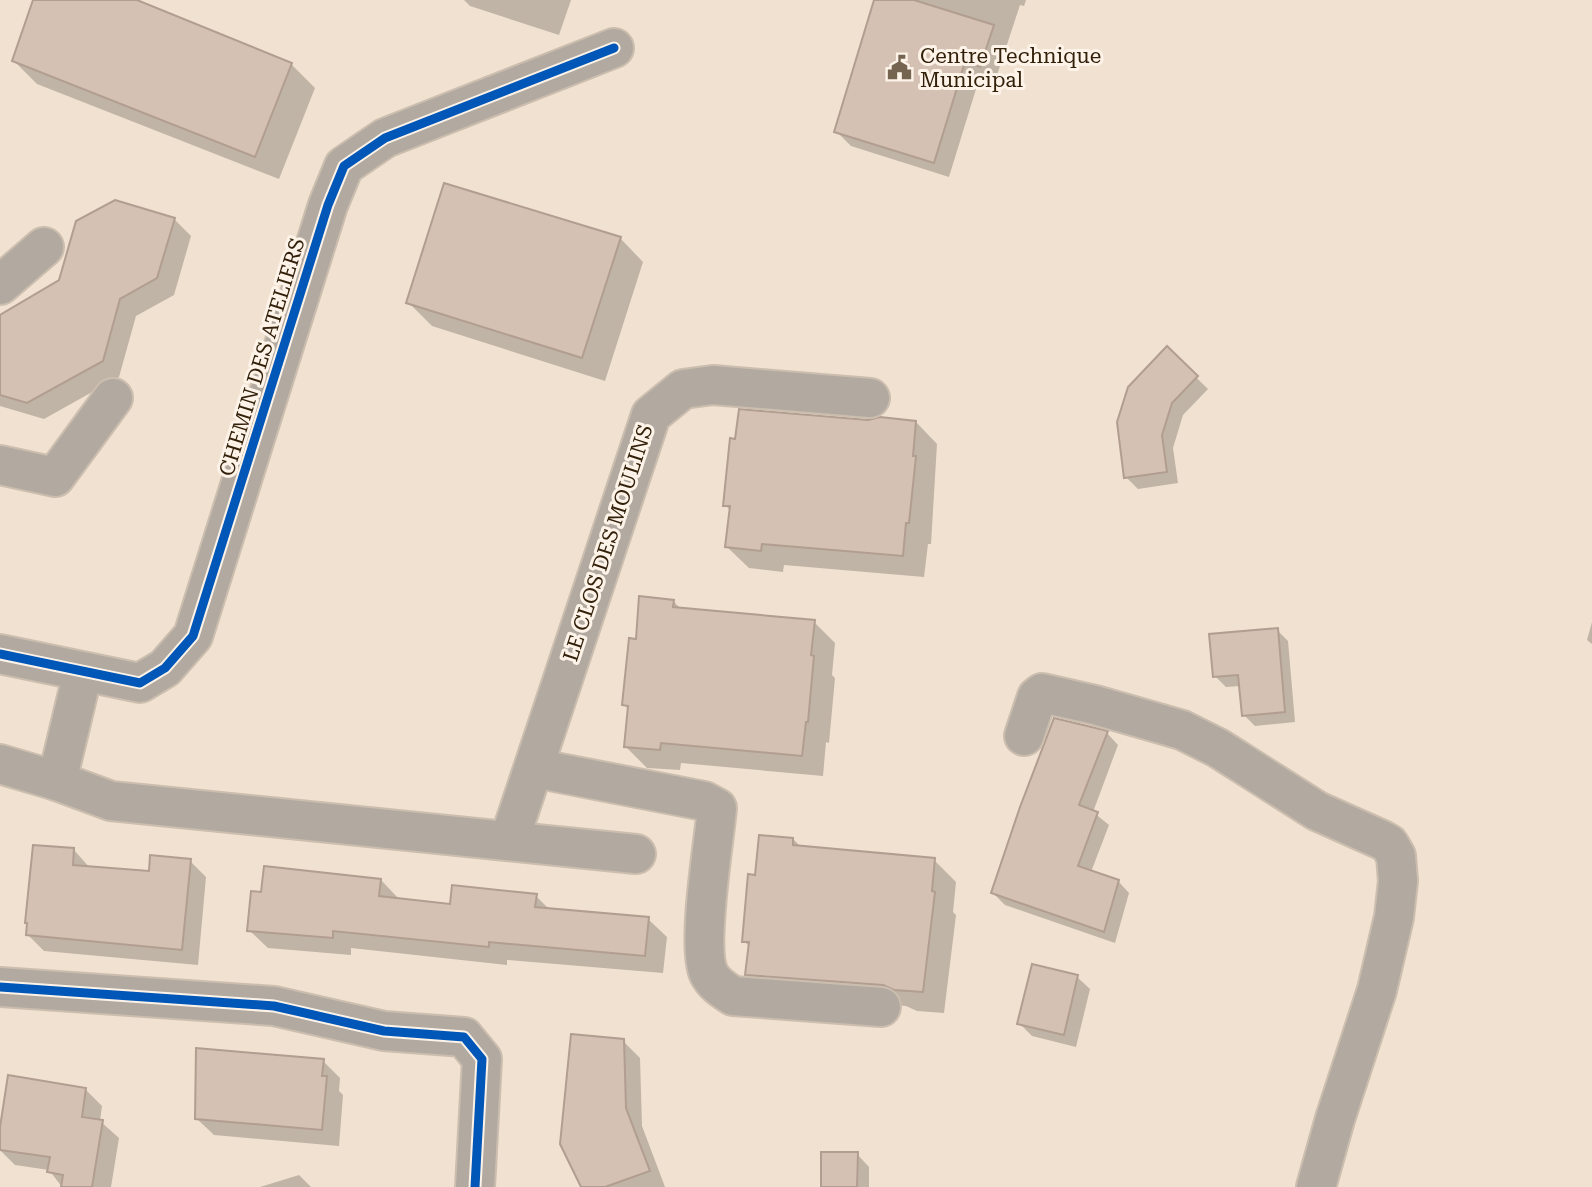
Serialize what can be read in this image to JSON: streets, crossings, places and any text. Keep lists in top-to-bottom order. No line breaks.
{"streets":{"street":["CHEMIN DES ATELIERS","LE CLOS DES MOULINS"]},"places":{"public building":["Centre Technique Municipal"]}}
